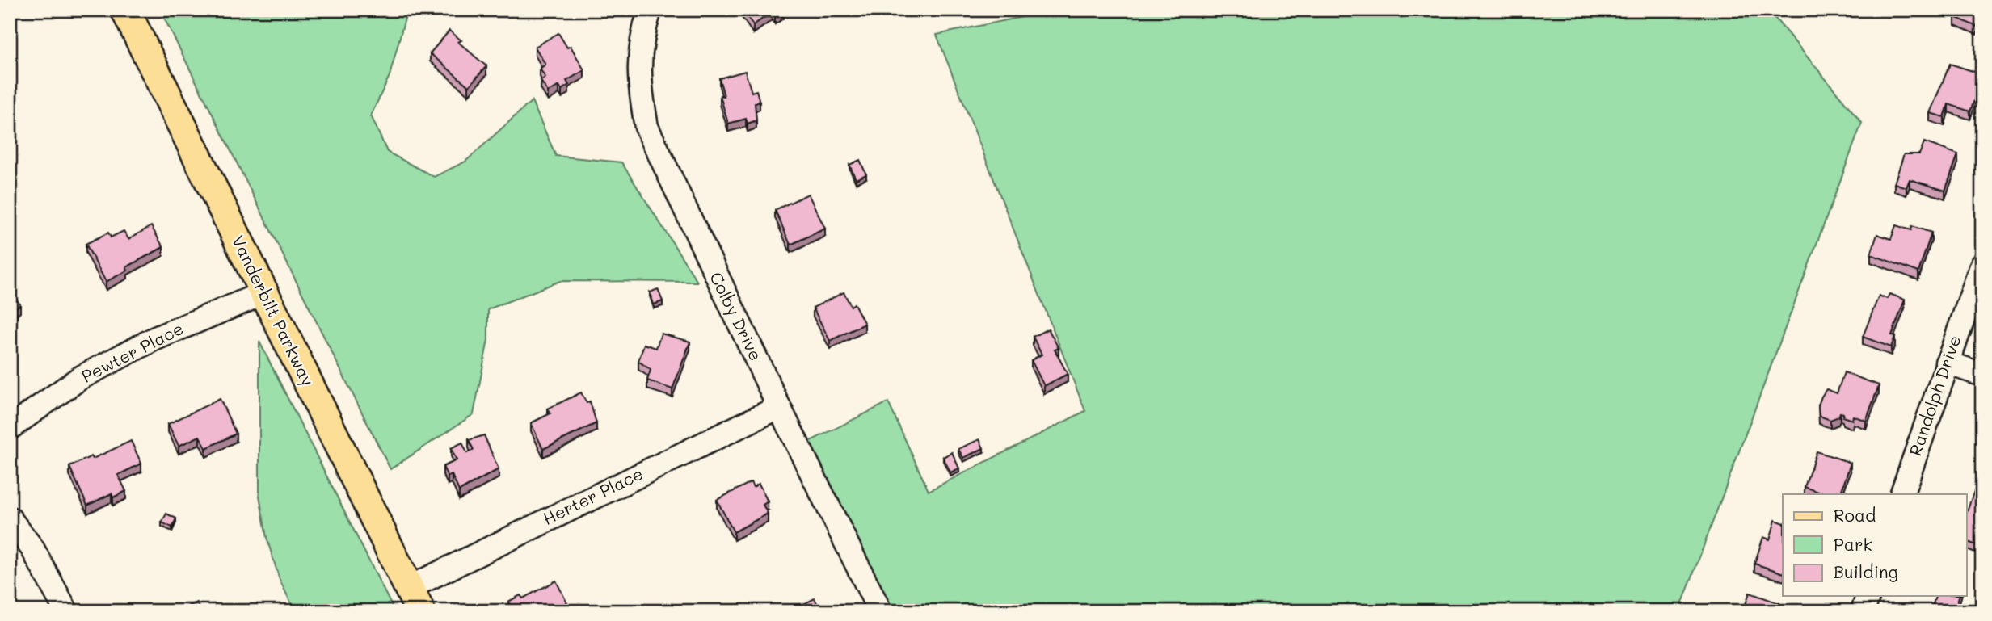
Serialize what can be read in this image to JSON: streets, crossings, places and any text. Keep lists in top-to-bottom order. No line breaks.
{"streets":{"main road":["Vanderbilt Parkway"],"street":["Colby Drive","Pewter Place","Randolph Drive","Herter Place"]},"crossings":[["Vanderbilt Parkway","Pewter Place"],["Vanderbilt Parkway","Herter Place"],["Colby Drive","Herter Place"]],"legend":["Road","Park","Building"]}
